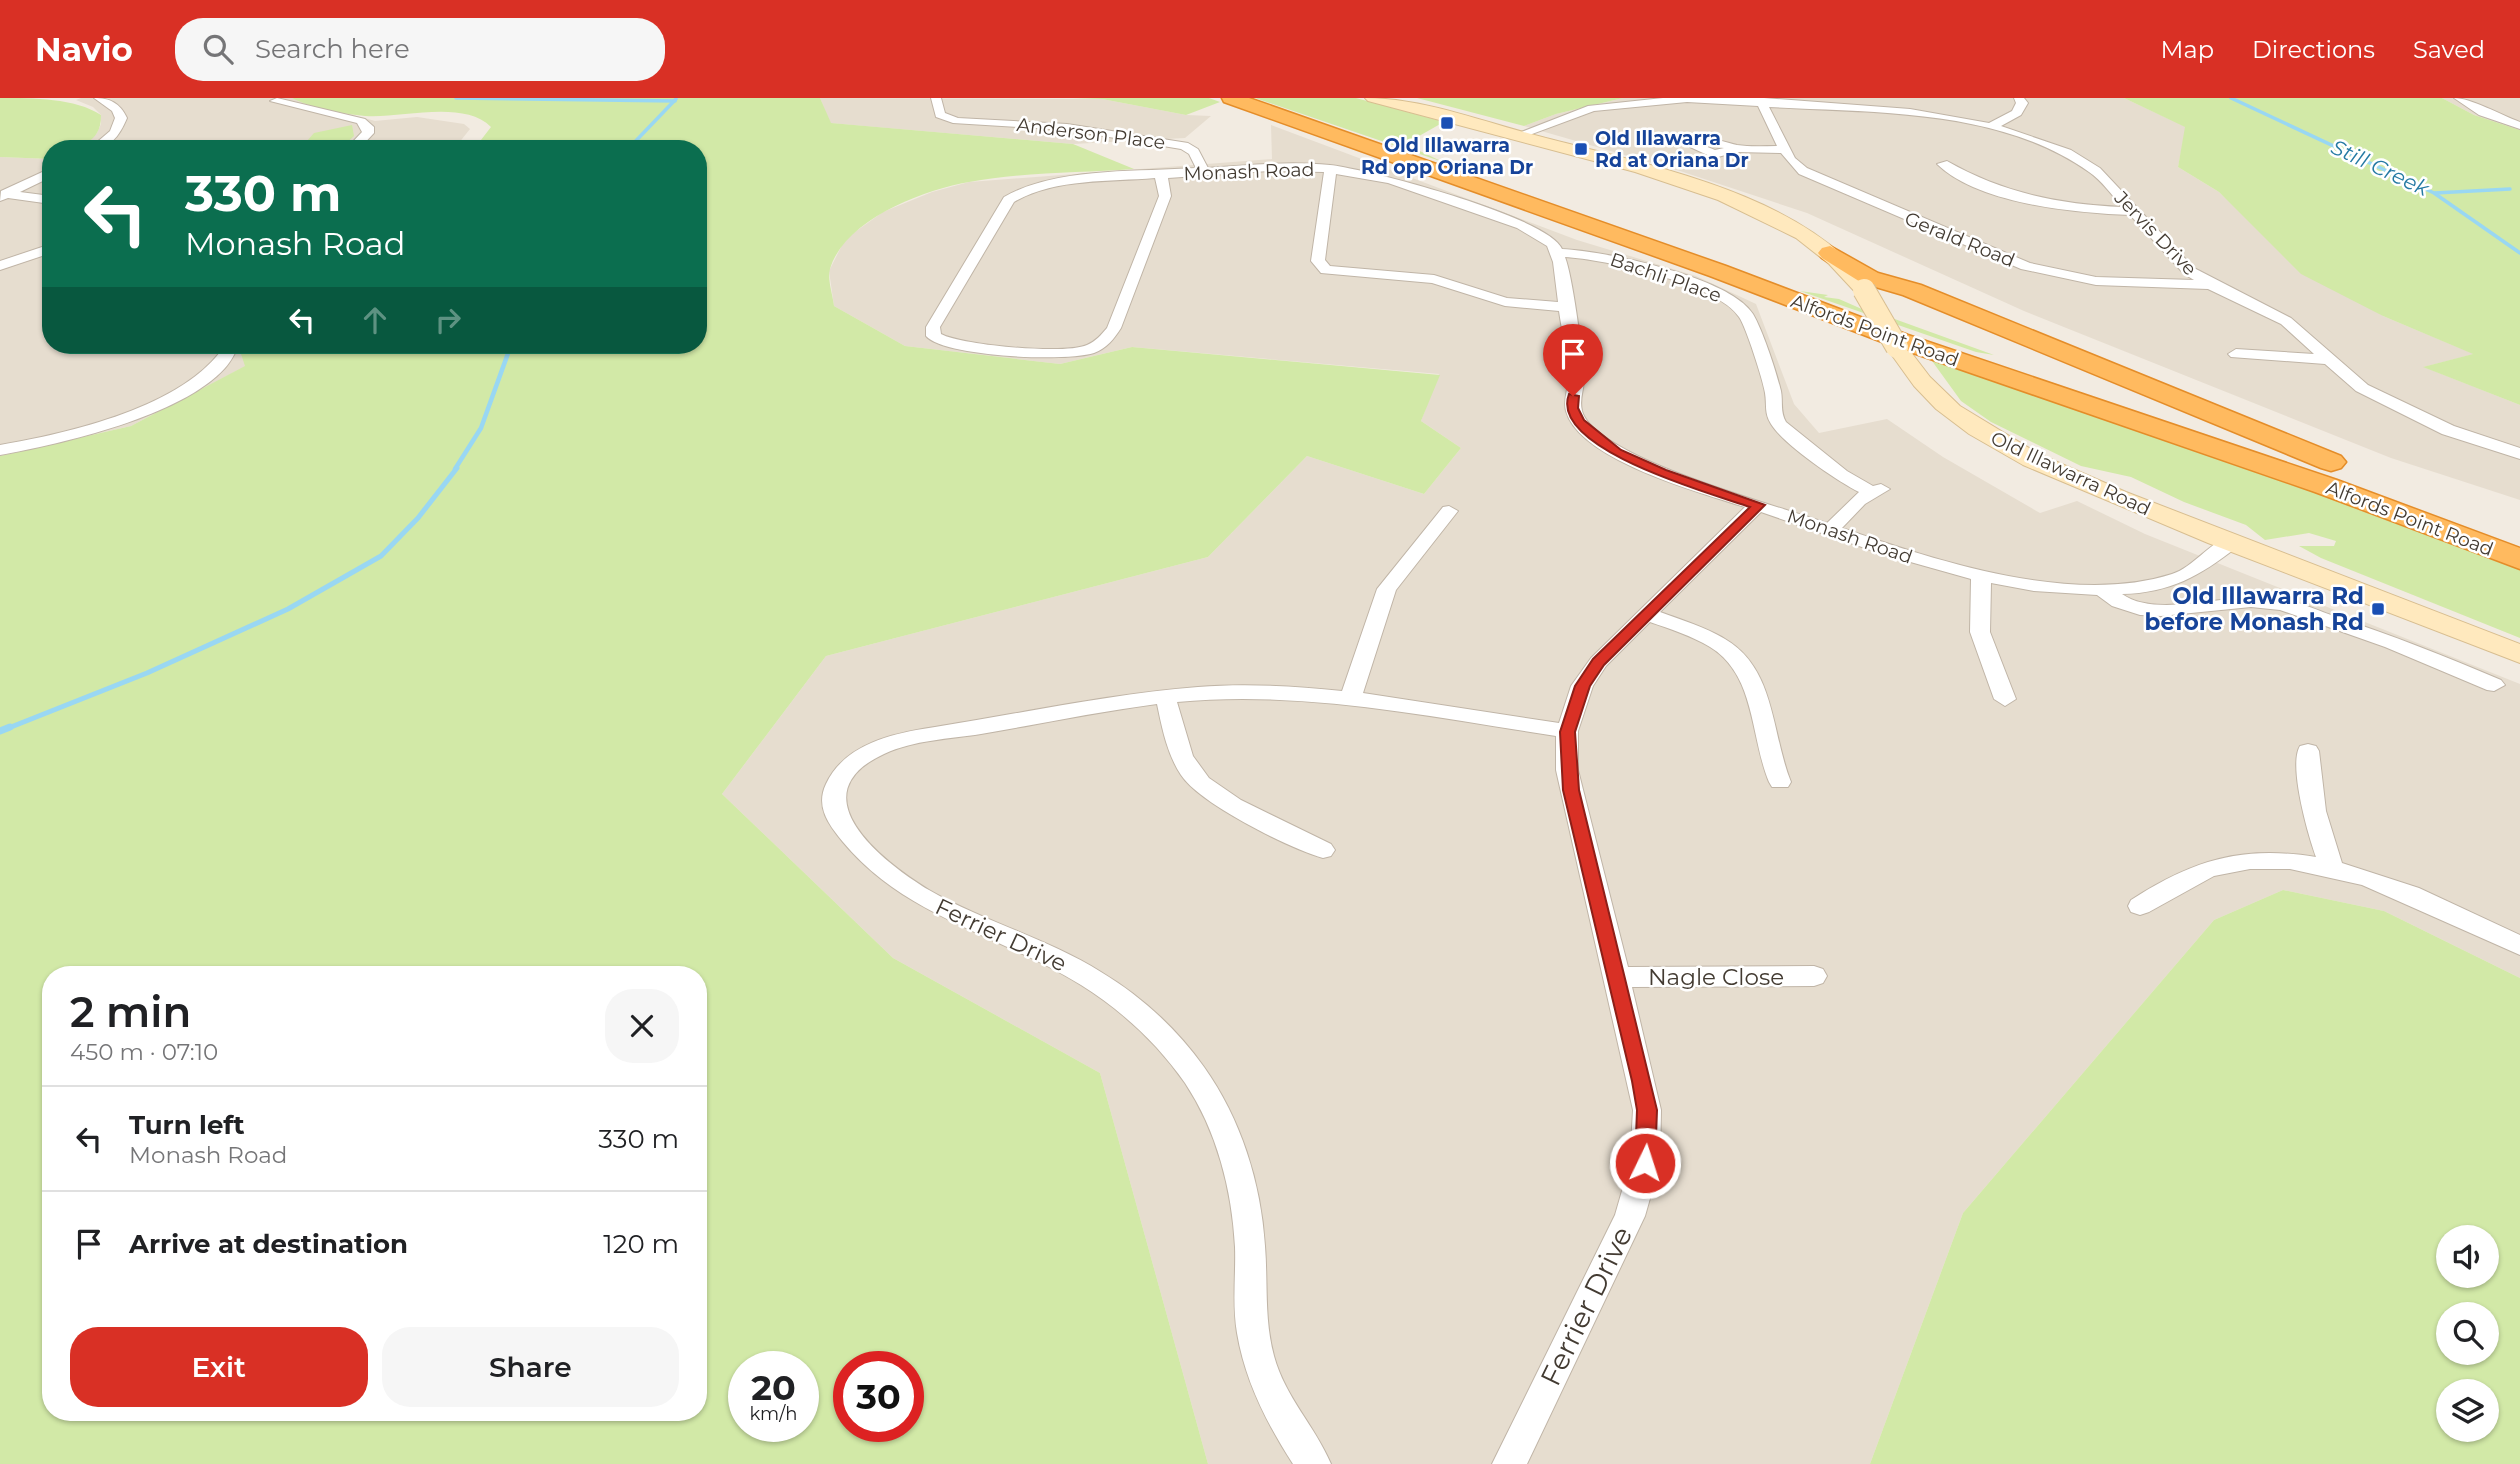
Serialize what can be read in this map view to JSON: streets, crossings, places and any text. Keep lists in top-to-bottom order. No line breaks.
{"streets":{"highway":["Alfords Point Road"],"street":["Anderson Place","Monash Road","Jervis Drive","Gerald Road","Bachli Place","Old Illawarra Road","Ferrier Drive","Nagle Close"]},"crossings":[["Anderson Place","Monash Road"],["Monash Road","Bachli Place"],["Monash Road","Old Illawarra Road"],["Monash Road","Ferrier Drive"],["Jervis Drive","Gerald Road"],["Jervis Drive","Old Illawarra Road"],["Ferrier Drive","Nagle Close"]],"water":["Still Creek"],"places":{"transit":["Old Illawarra Rd opp Oriana Dr","Old Illawarra Rd at Oriana Dr","Old Illawarra Rd before Monash Rd"]},"page":{"header":"Navio","search":"Search here","nav":["Map","Directions","Saved"],"turn":["330 m","Monash Road"],"heading":["2 min","450 m · 07:10"],"list":[{"name":"Turn left","note":"Monash Road","value":"330 m"},{"name":"Arrive at destination","value":"120 m"}],"buttons":["Exit","Share"],"speed":"20 km/h","limit":"30"}}
